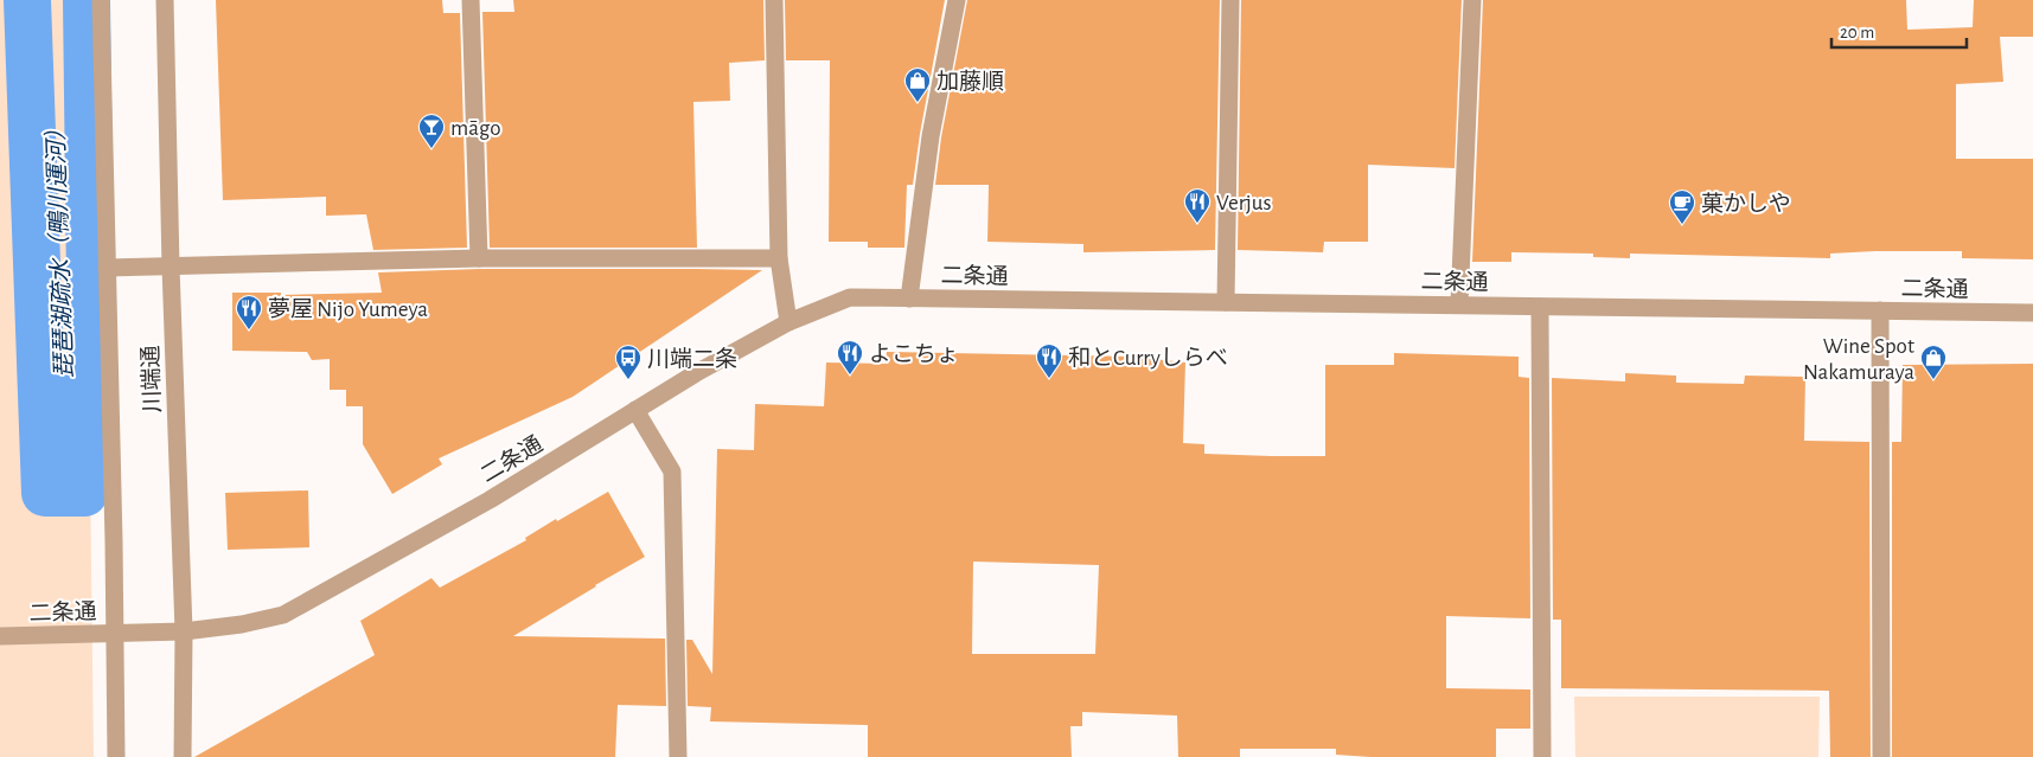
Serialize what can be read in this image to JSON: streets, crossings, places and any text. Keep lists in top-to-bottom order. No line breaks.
{"streets":{"street":["二条通","川端通"]},"crossings":[["二条通","川端通"]],"water":["琵琶湖疏水（鴨川運河）"],"places":{"shop":["加藤順","Wine Spot Nakamuraya"],"bar":["māgo"],"restaurant":["Verjus","夢屋 Nijo Yumeya","よこちょ","和とCurryしらべ"],"cafe":["菓かしや"],"bus stop":["川端二条"]},"scale_bar":"20 m"}
